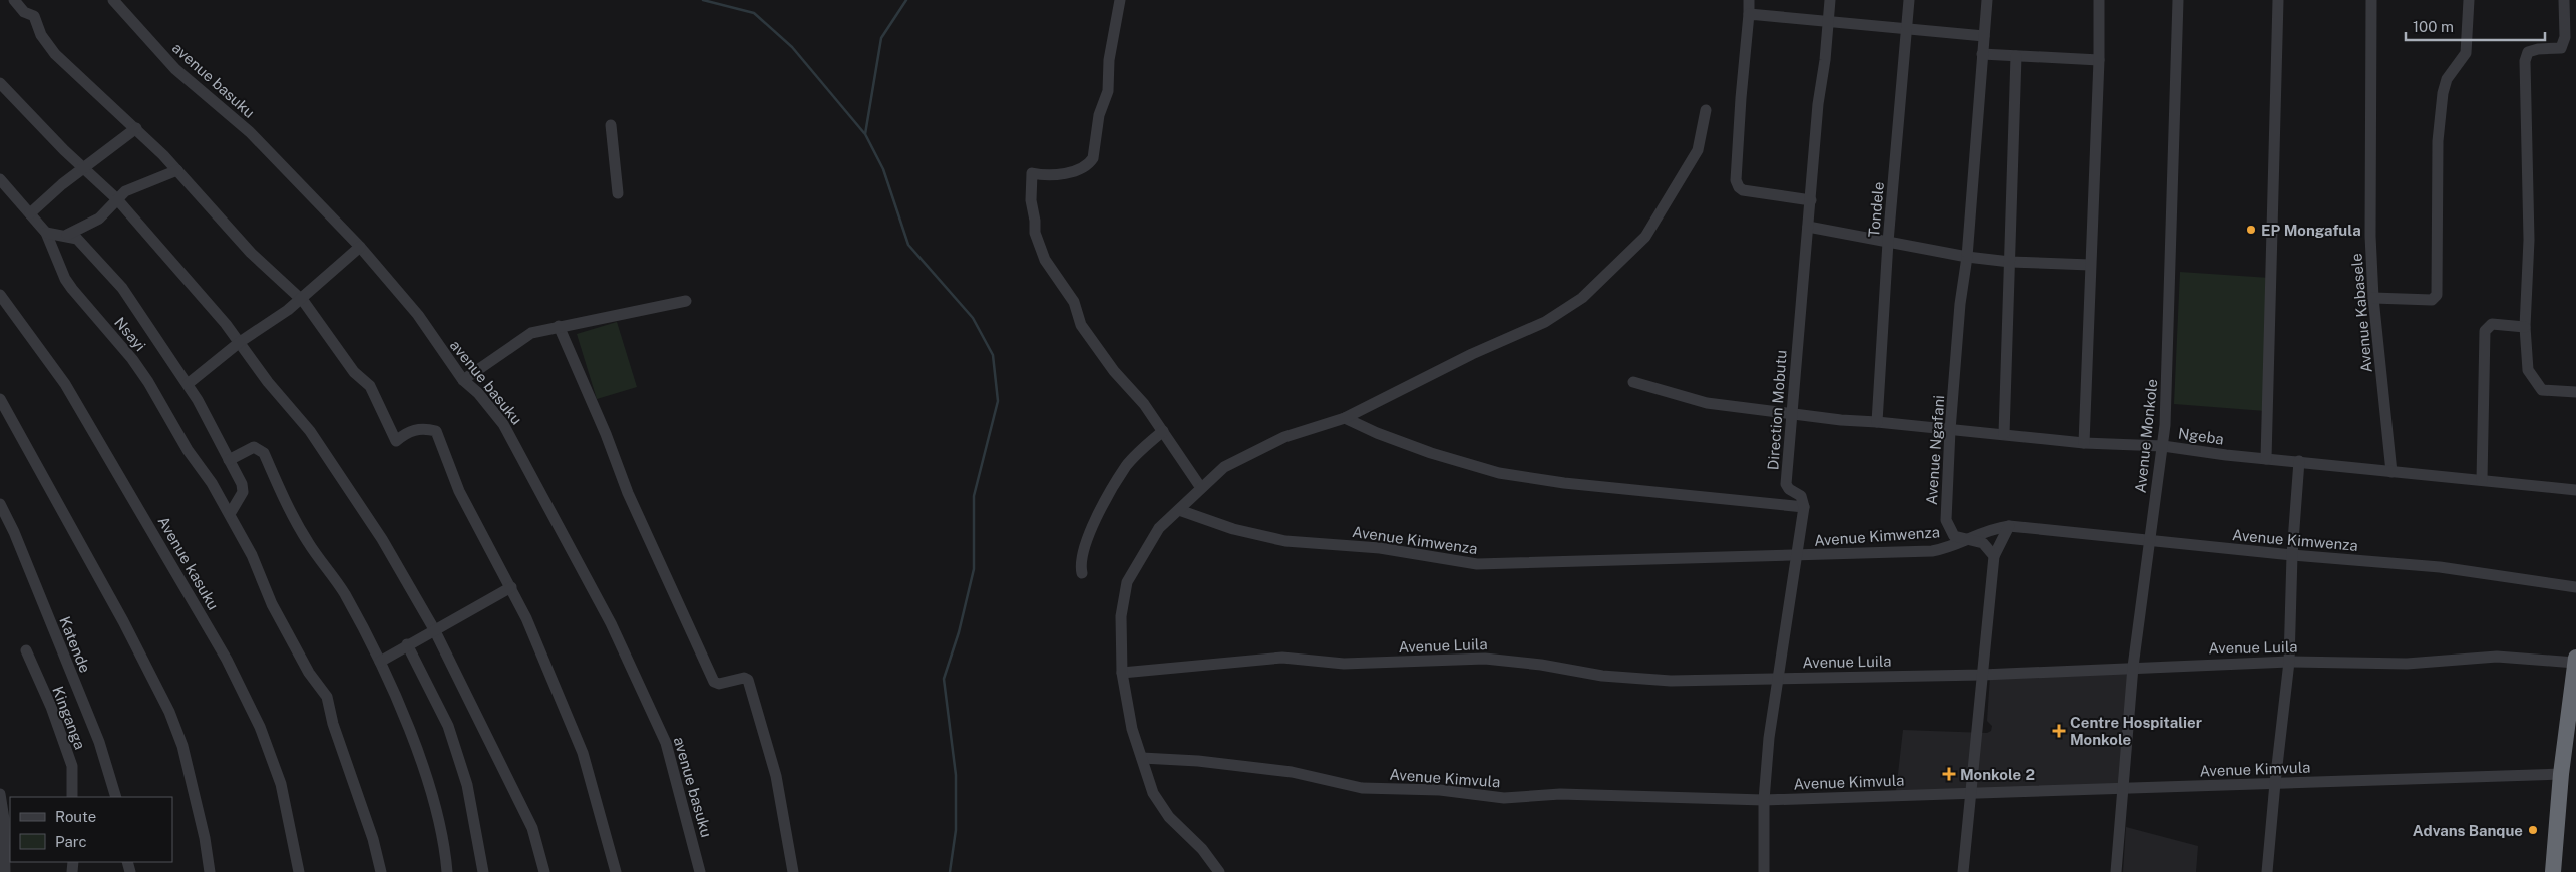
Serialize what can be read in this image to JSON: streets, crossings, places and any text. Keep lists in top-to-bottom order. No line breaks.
{"streets":{"street":["avenue basuku","Tondele","Avenue Kabasele","Nsayi","Direction Mobutu","Avenue Monkole","Ngeba","Avenue Ngafani","Avenue Kimwenza","Avenue kasuku","Katende","Avenue Luila","Kinganga","Avenue Kimvula"]},"crossings":[["Tondele","Ngeba"],["Avenue Kabasele","Ngeba"],["Direction Mobutu","Ngeba"],["Avenue Monkole","Ngeba"],["Avenue Monkole","Avenue Kimwenza"],["Avenue Monkole","Avenue Luila"],["Avenue Monkole","Avenue Kimvula"],["Ngeba","Avenue Ngafani"],["Avenue Ngafani","Avenue Kimwenza"]],"places":{"other":["EP Mongafula","Advans Banque"],"health":["Centre Hospitalier Monkole","Monkole 2"]},"legend":["Route","Parc"],"scale_bar":"100 m"}
